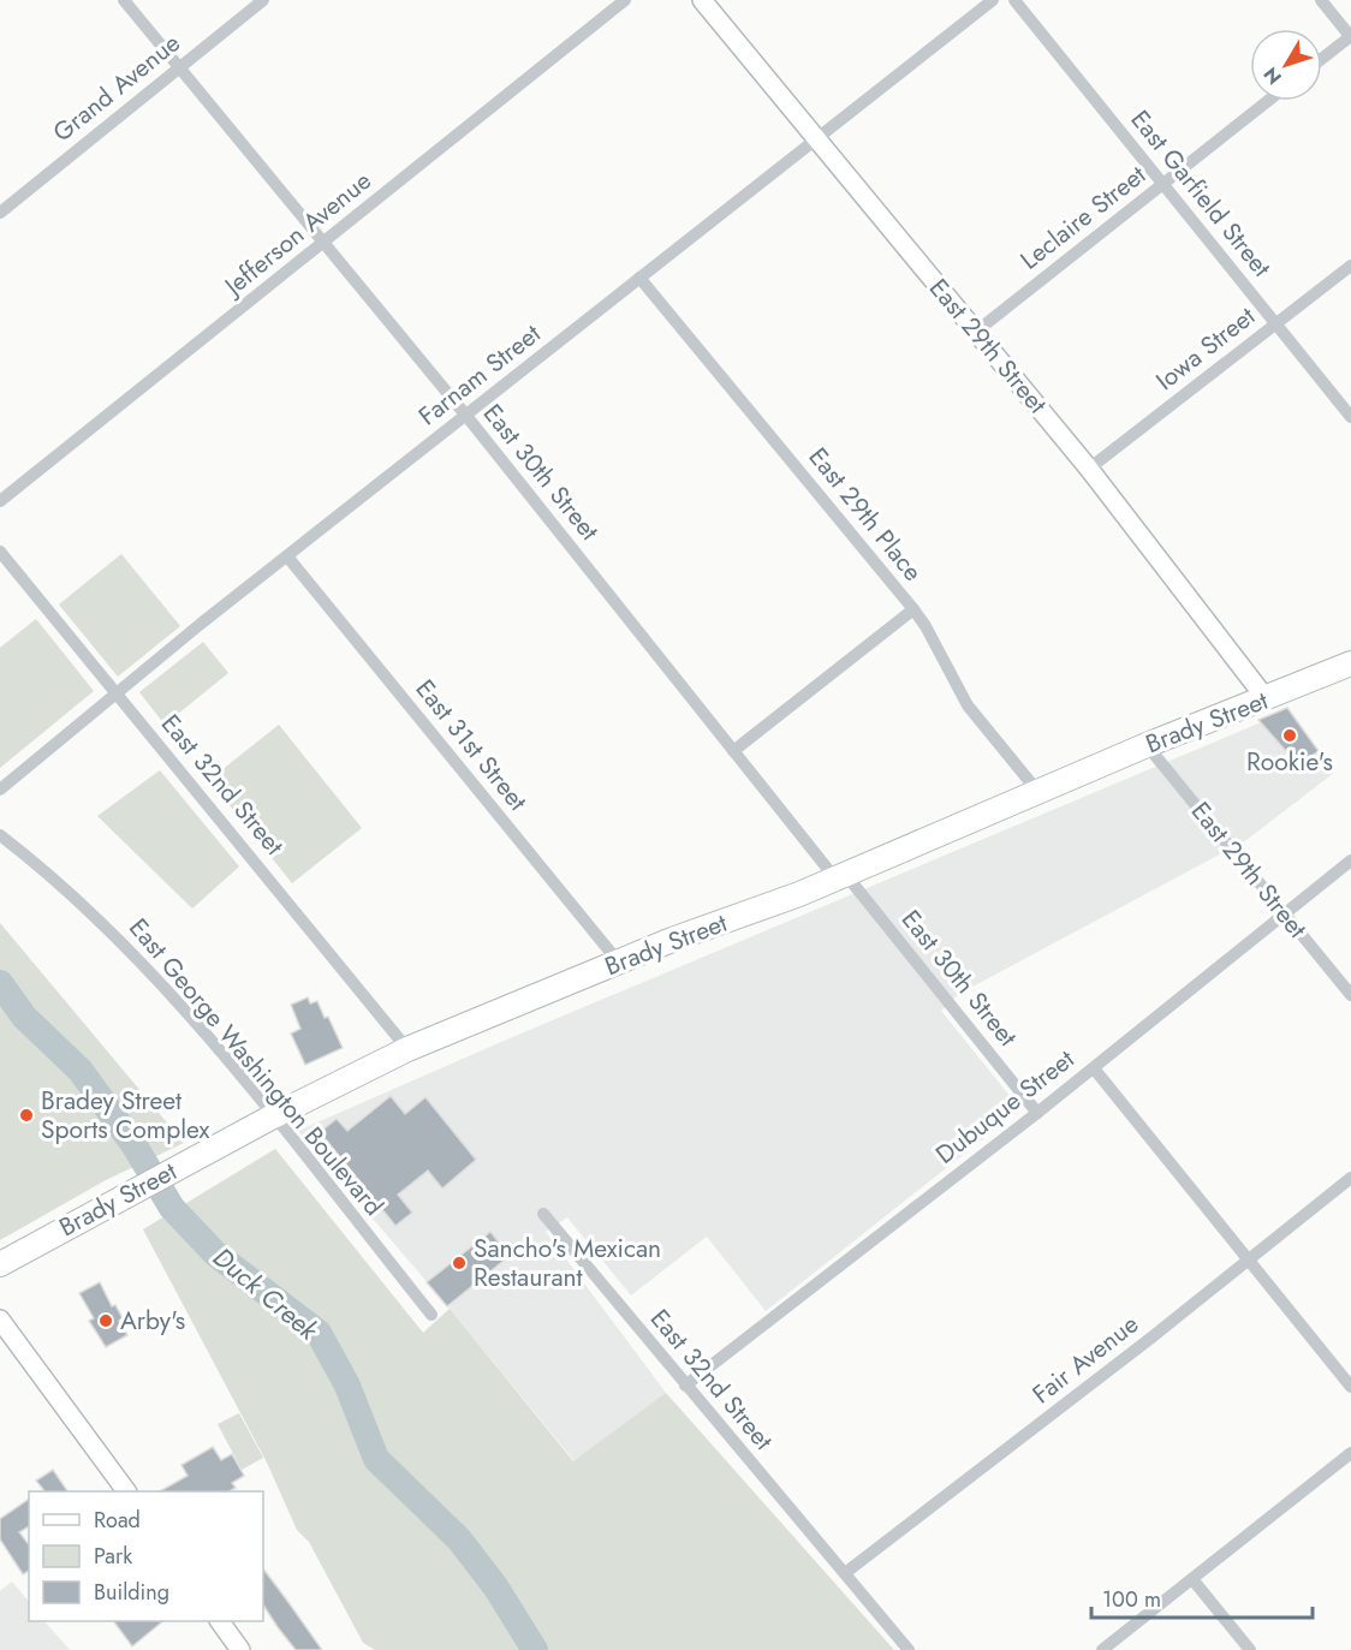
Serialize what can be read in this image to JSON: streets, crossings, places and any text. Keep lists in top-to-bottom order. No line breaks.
{"streets":{"highway":["Brady Street"],"street":["Grand Avenue","East Garfield Street","Leclaire Street","Jefferson Avenue","East 29th Street","Iowa Street","Farnam Street","East 30th Street","East 29th Place","East 31st Street","East 32nd Street","East George Washington Boulevard","Dubuque Street","Fair Avenue"]},"crossings":[["Grand Avenue","East 30th Street"],["East Garfield Street","Leclaire Street"],["East Garfield Street","Iowa Street"],["Leclaire Street","East 29th Street"],["Jefferson Avenue","East 30th Street"],["East 29th Street","Iowa Street"],["East 29th Street","Farnam Street"],["East 29th Street","Brady Street"],["East 29th Street","Dubuque Street"],["Farnam Street","East 30th Street"],["Farnam Street","East 29th Place"],["Farnam Street","East 31st Street"],["Farnam Street","East 32nd Street"],["East 30th Street","Brady Street"],["East 30th Street","Dubuque Street"],["East 29th Place","Brady Street"],["Brady Street","East 31st Street"],["Brady Street","East 32nd Street"],["Brady Street","East George Washington Boulevard"],["East 32nd Street","Dubuque Street"],["East 32nd Street","Fair Avenue"]],"water":["Duck Creek"],"places":["Rookie's","Bradey Street Sports Complex","Sancho's Mexican Restaurant","Arby's"],"legend":["Road","Park","Building"],"scale_bar":"100 m","north":"bottom left"}
